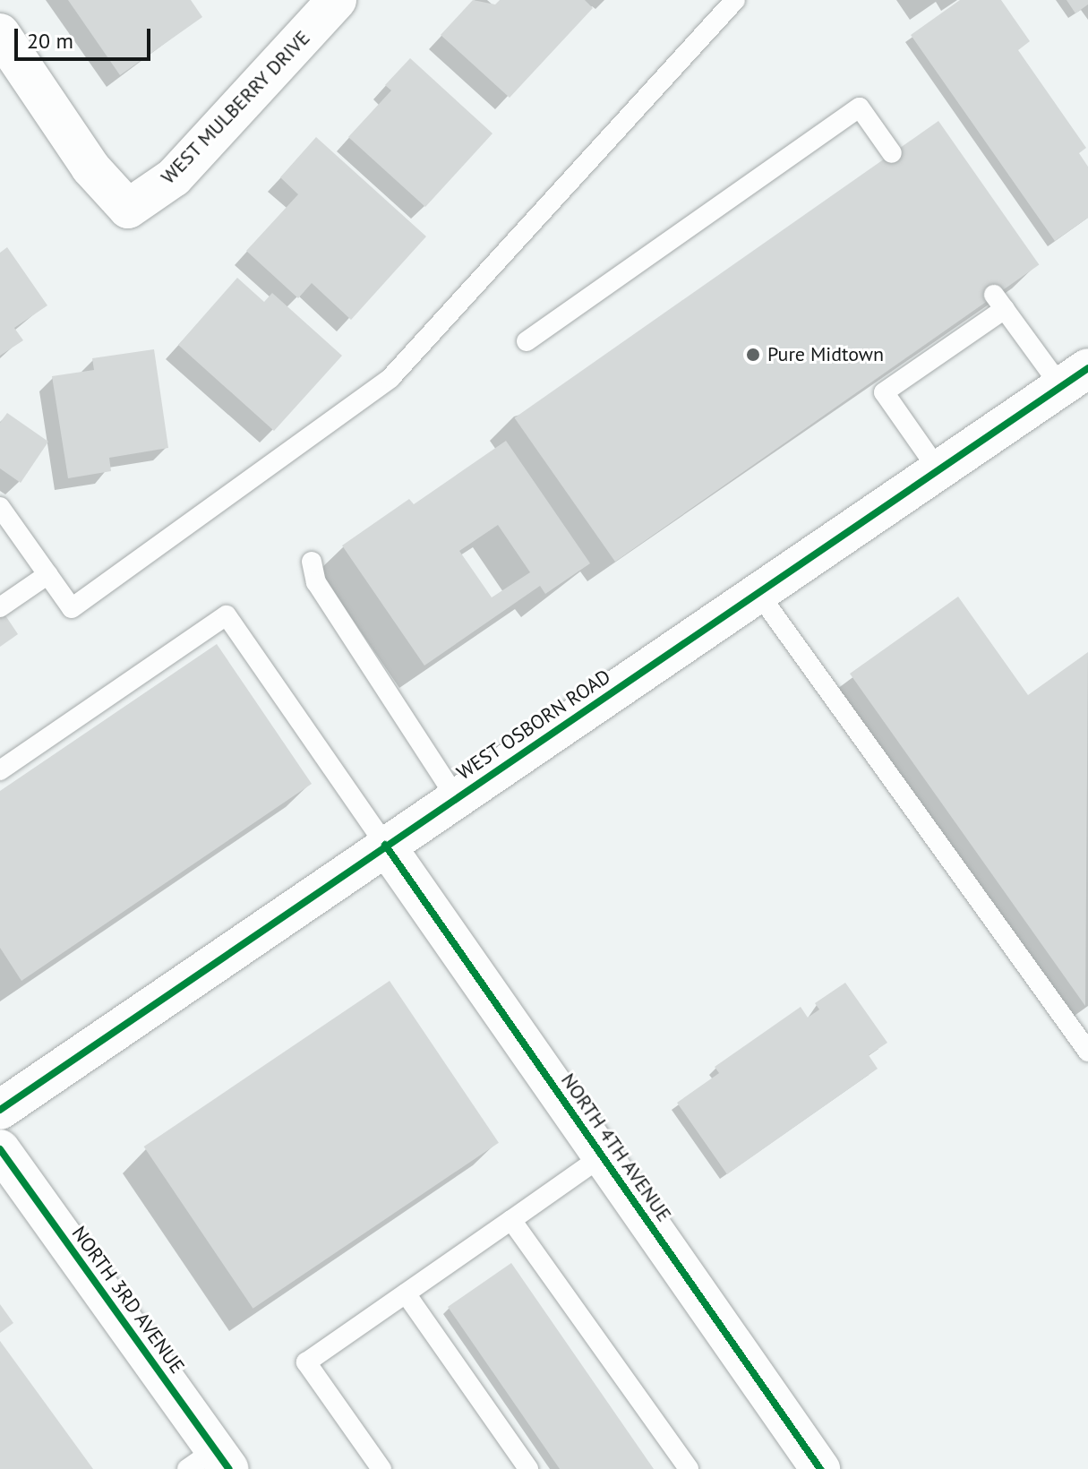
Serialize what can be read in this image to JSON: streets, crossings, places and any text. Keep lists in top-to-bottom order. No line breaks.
{"streets":{"street":["WEST MULBERRY DRIVE","WEST OSBORN ROAD","NORTH 4TH AVENUE","NORTH 3RD AVENUE"]},"crossings":[["WEST OSBORN ROAD","NORTH 4TH AVENUE"]],"places":["Pure Midtown"],"scale_bar":"20 m"}
